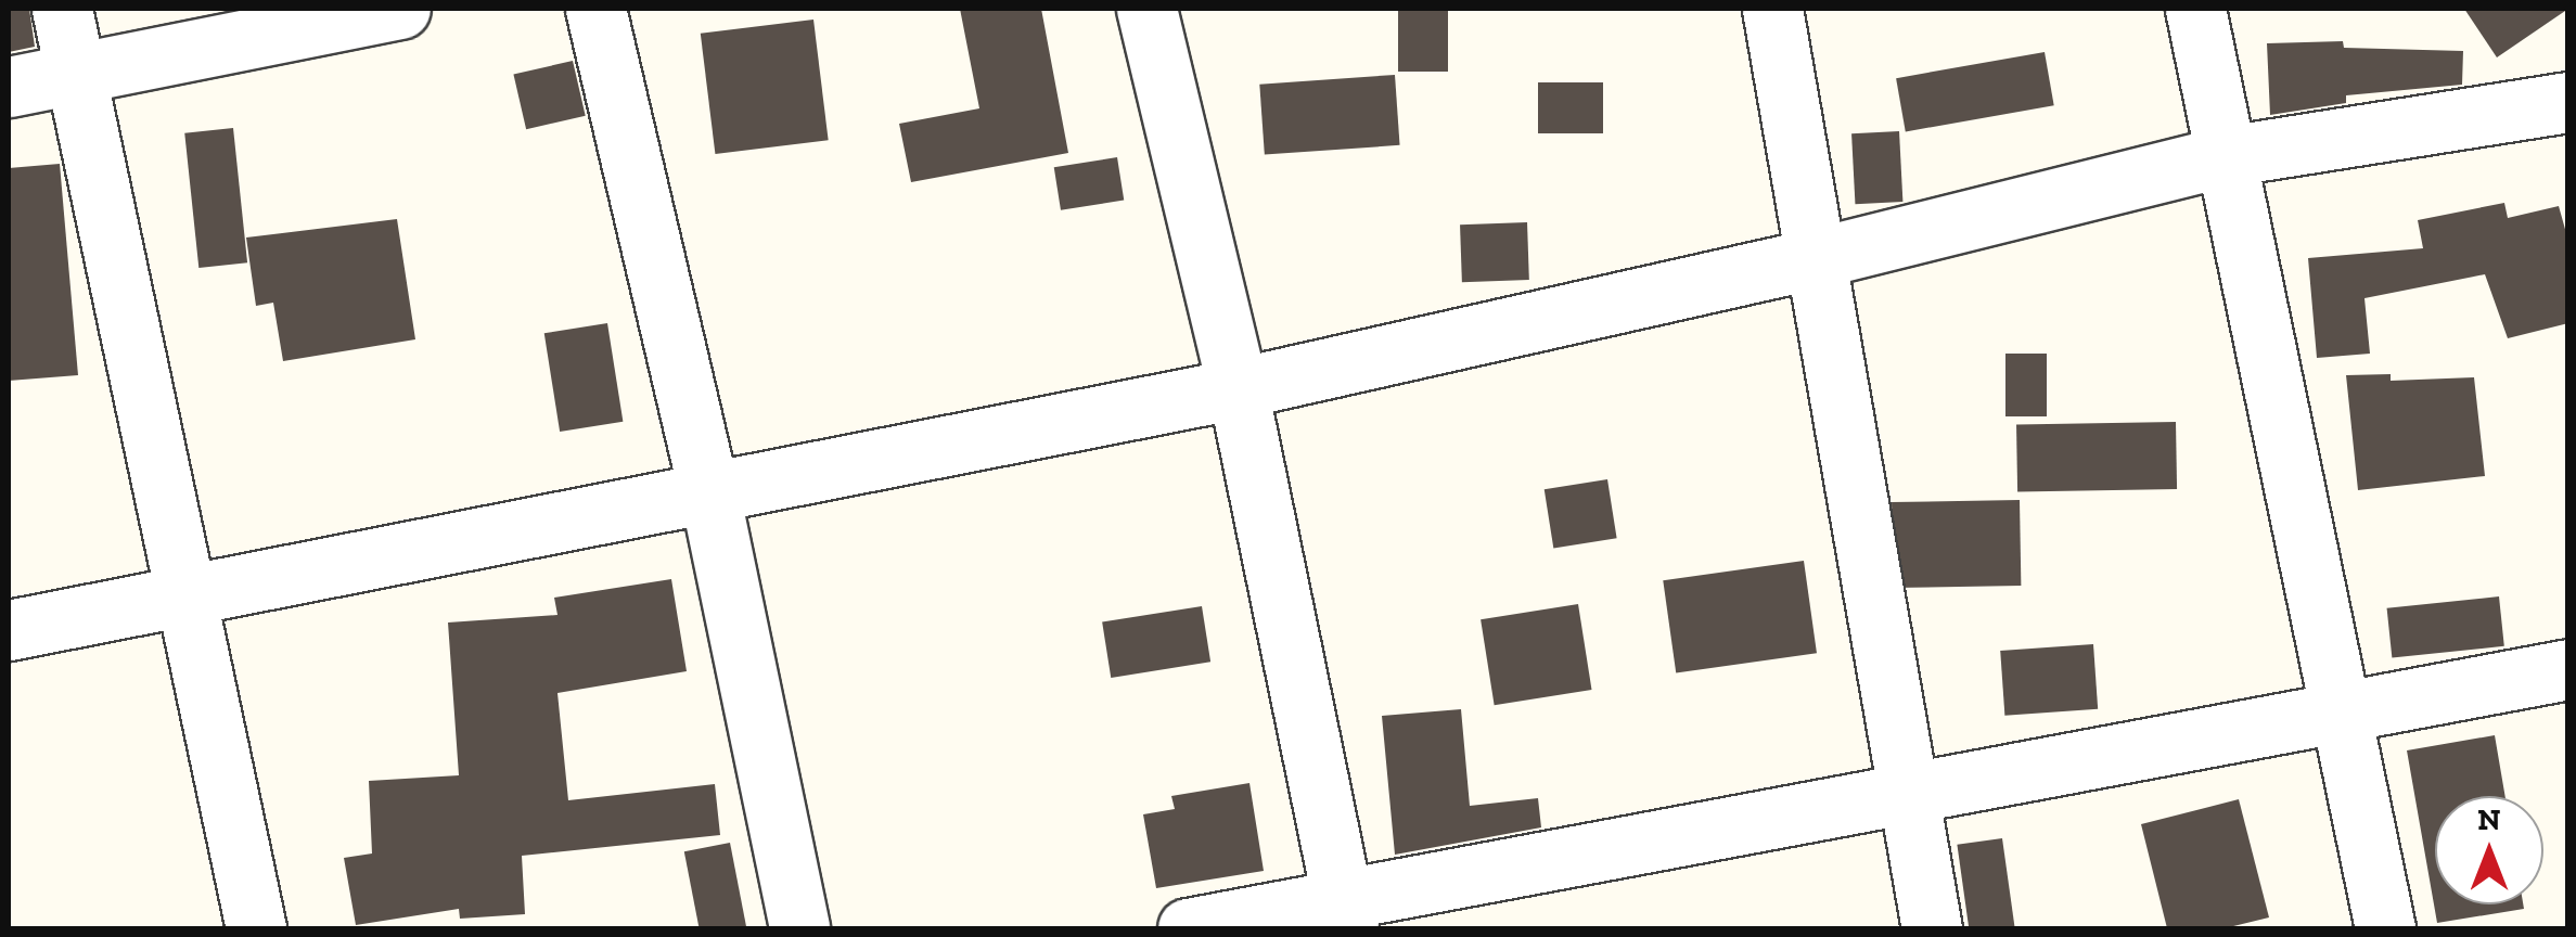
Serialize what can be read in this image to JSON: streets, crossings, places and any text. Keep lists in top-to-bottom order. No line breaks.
{"north":"top"}
